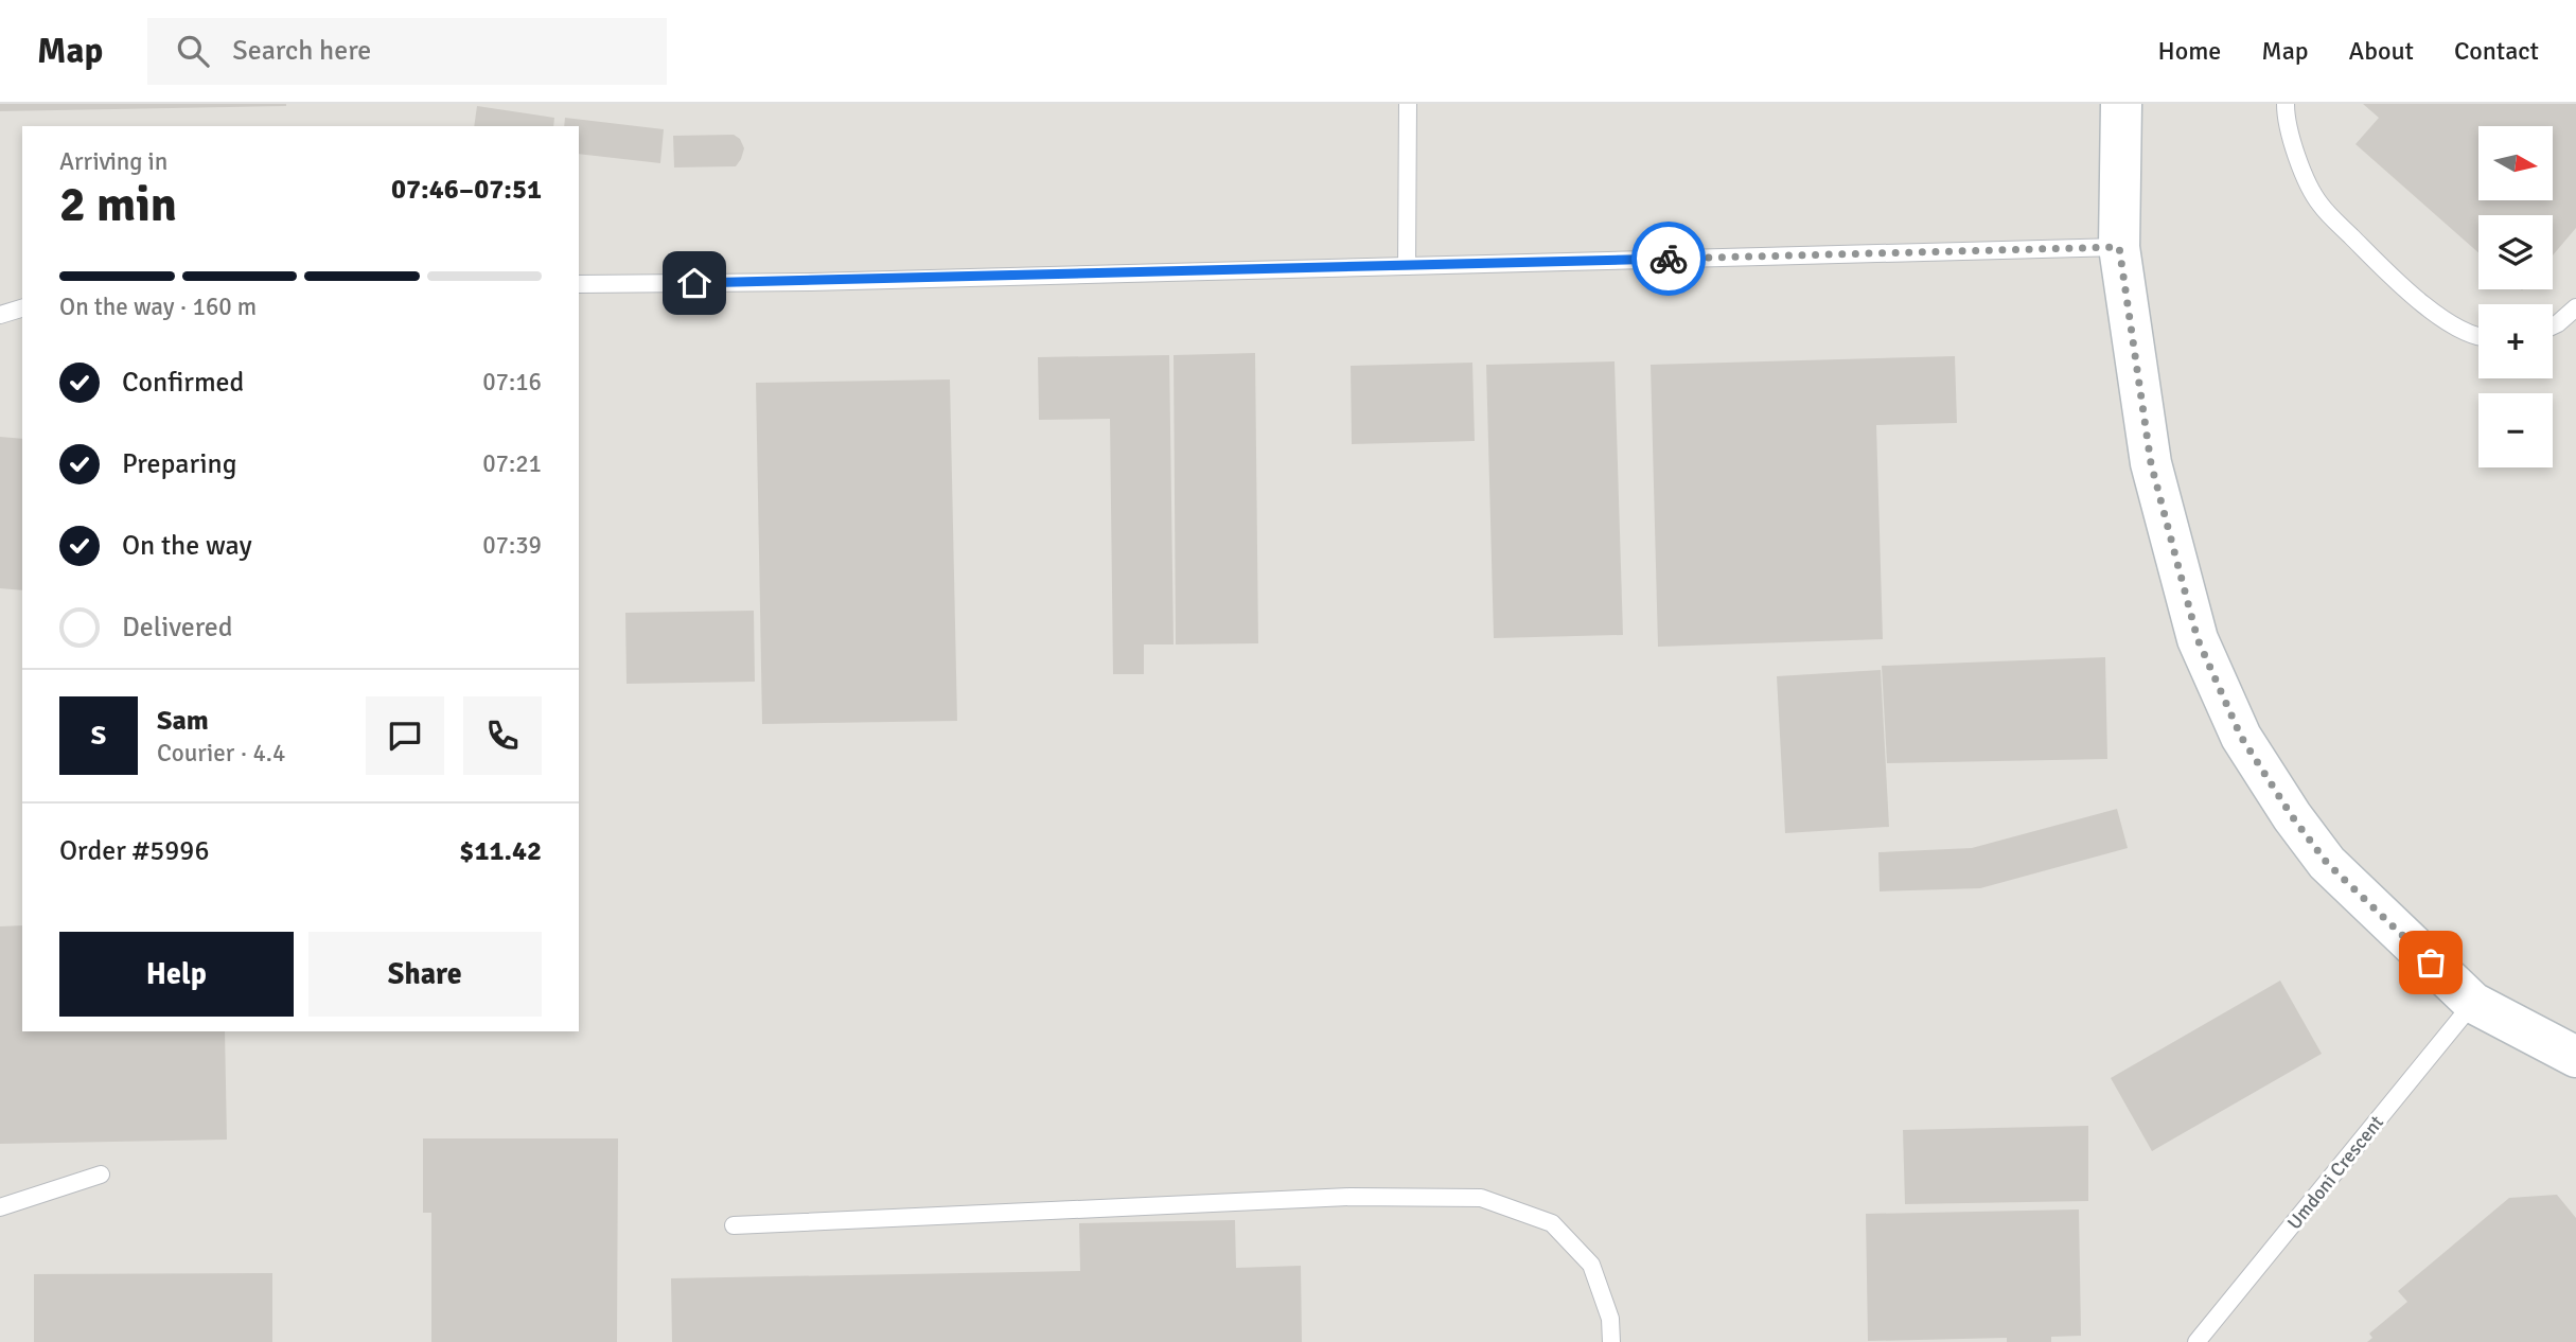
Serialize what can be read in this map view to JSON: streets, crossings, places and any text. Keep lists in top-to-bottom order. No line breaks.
{"streets":{"lane":["Umdoni Crescent"]},"north":"right","page":{"header":"Map","search":"Search here","nav":["Home","Map","About","Contact"],"map_buttons":["+","−"],"heading":["2 min","Arriving in","07:46–07:51"],"panel":["Sam","Courier · 4.4","Order #5996","$11.42"],"bar":"On the way · 160 m","list":[["Confirmed","07:16"],["Preparing","07:21"],["On the way","07:39"],"Delivered"],"round":"S","buttons":["Help","Share"]}}
